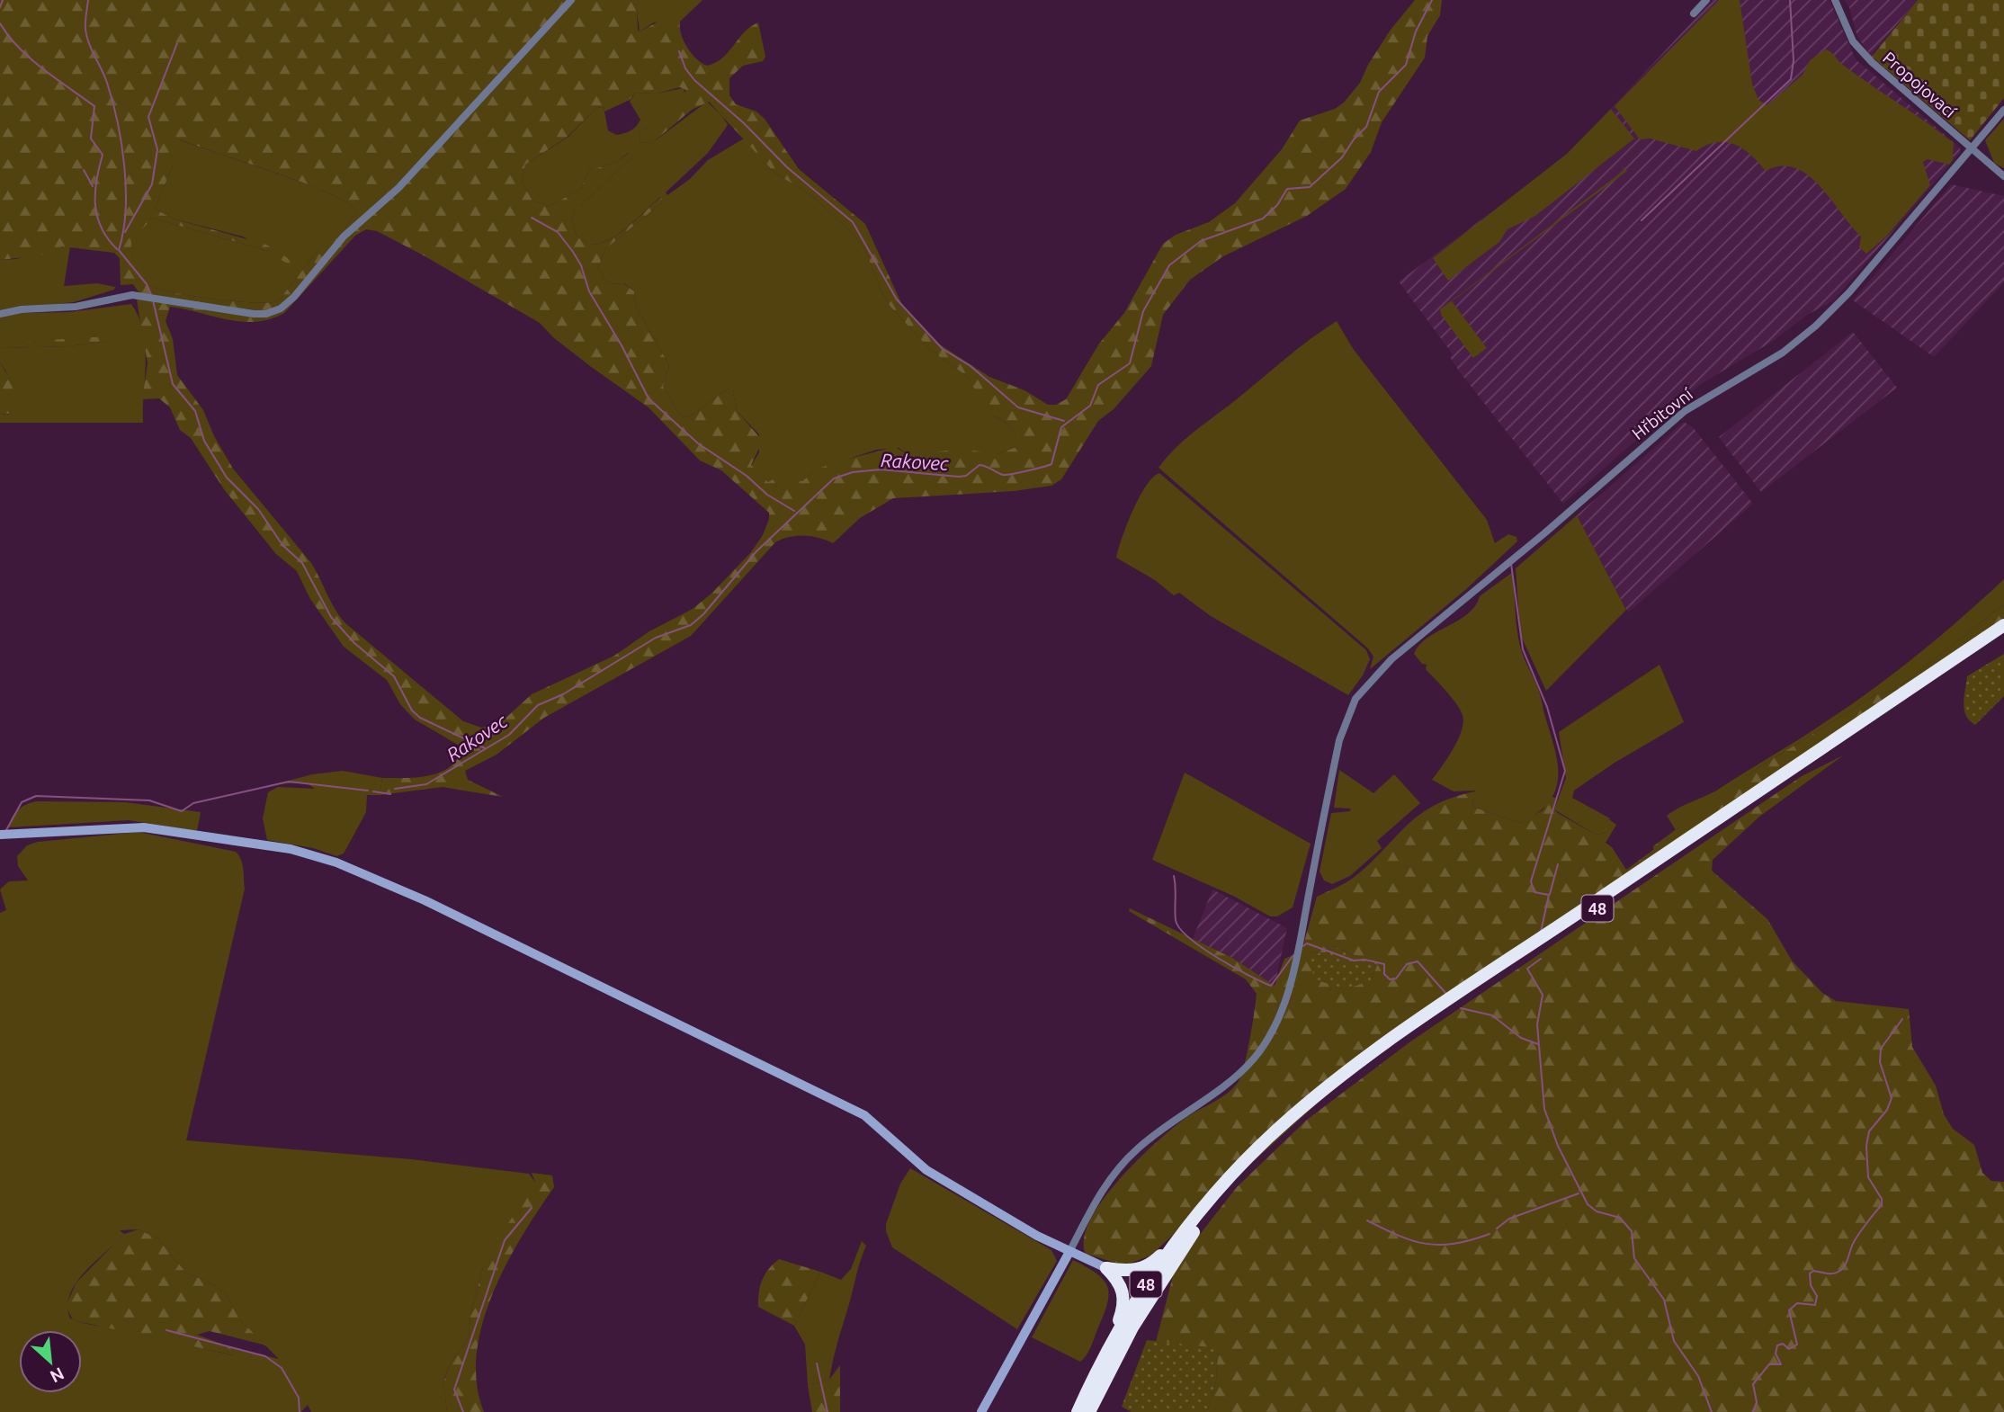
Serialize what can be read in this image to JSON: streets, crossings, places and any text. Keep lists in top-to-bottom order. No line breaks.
{"streets":{"highway":["48"],"street":["Propojovací","Hřbitovní"]},"crossings":[["Propojovací","Hřbitovní"]],"water":["Rakovec"],"north":"bottom right"}
